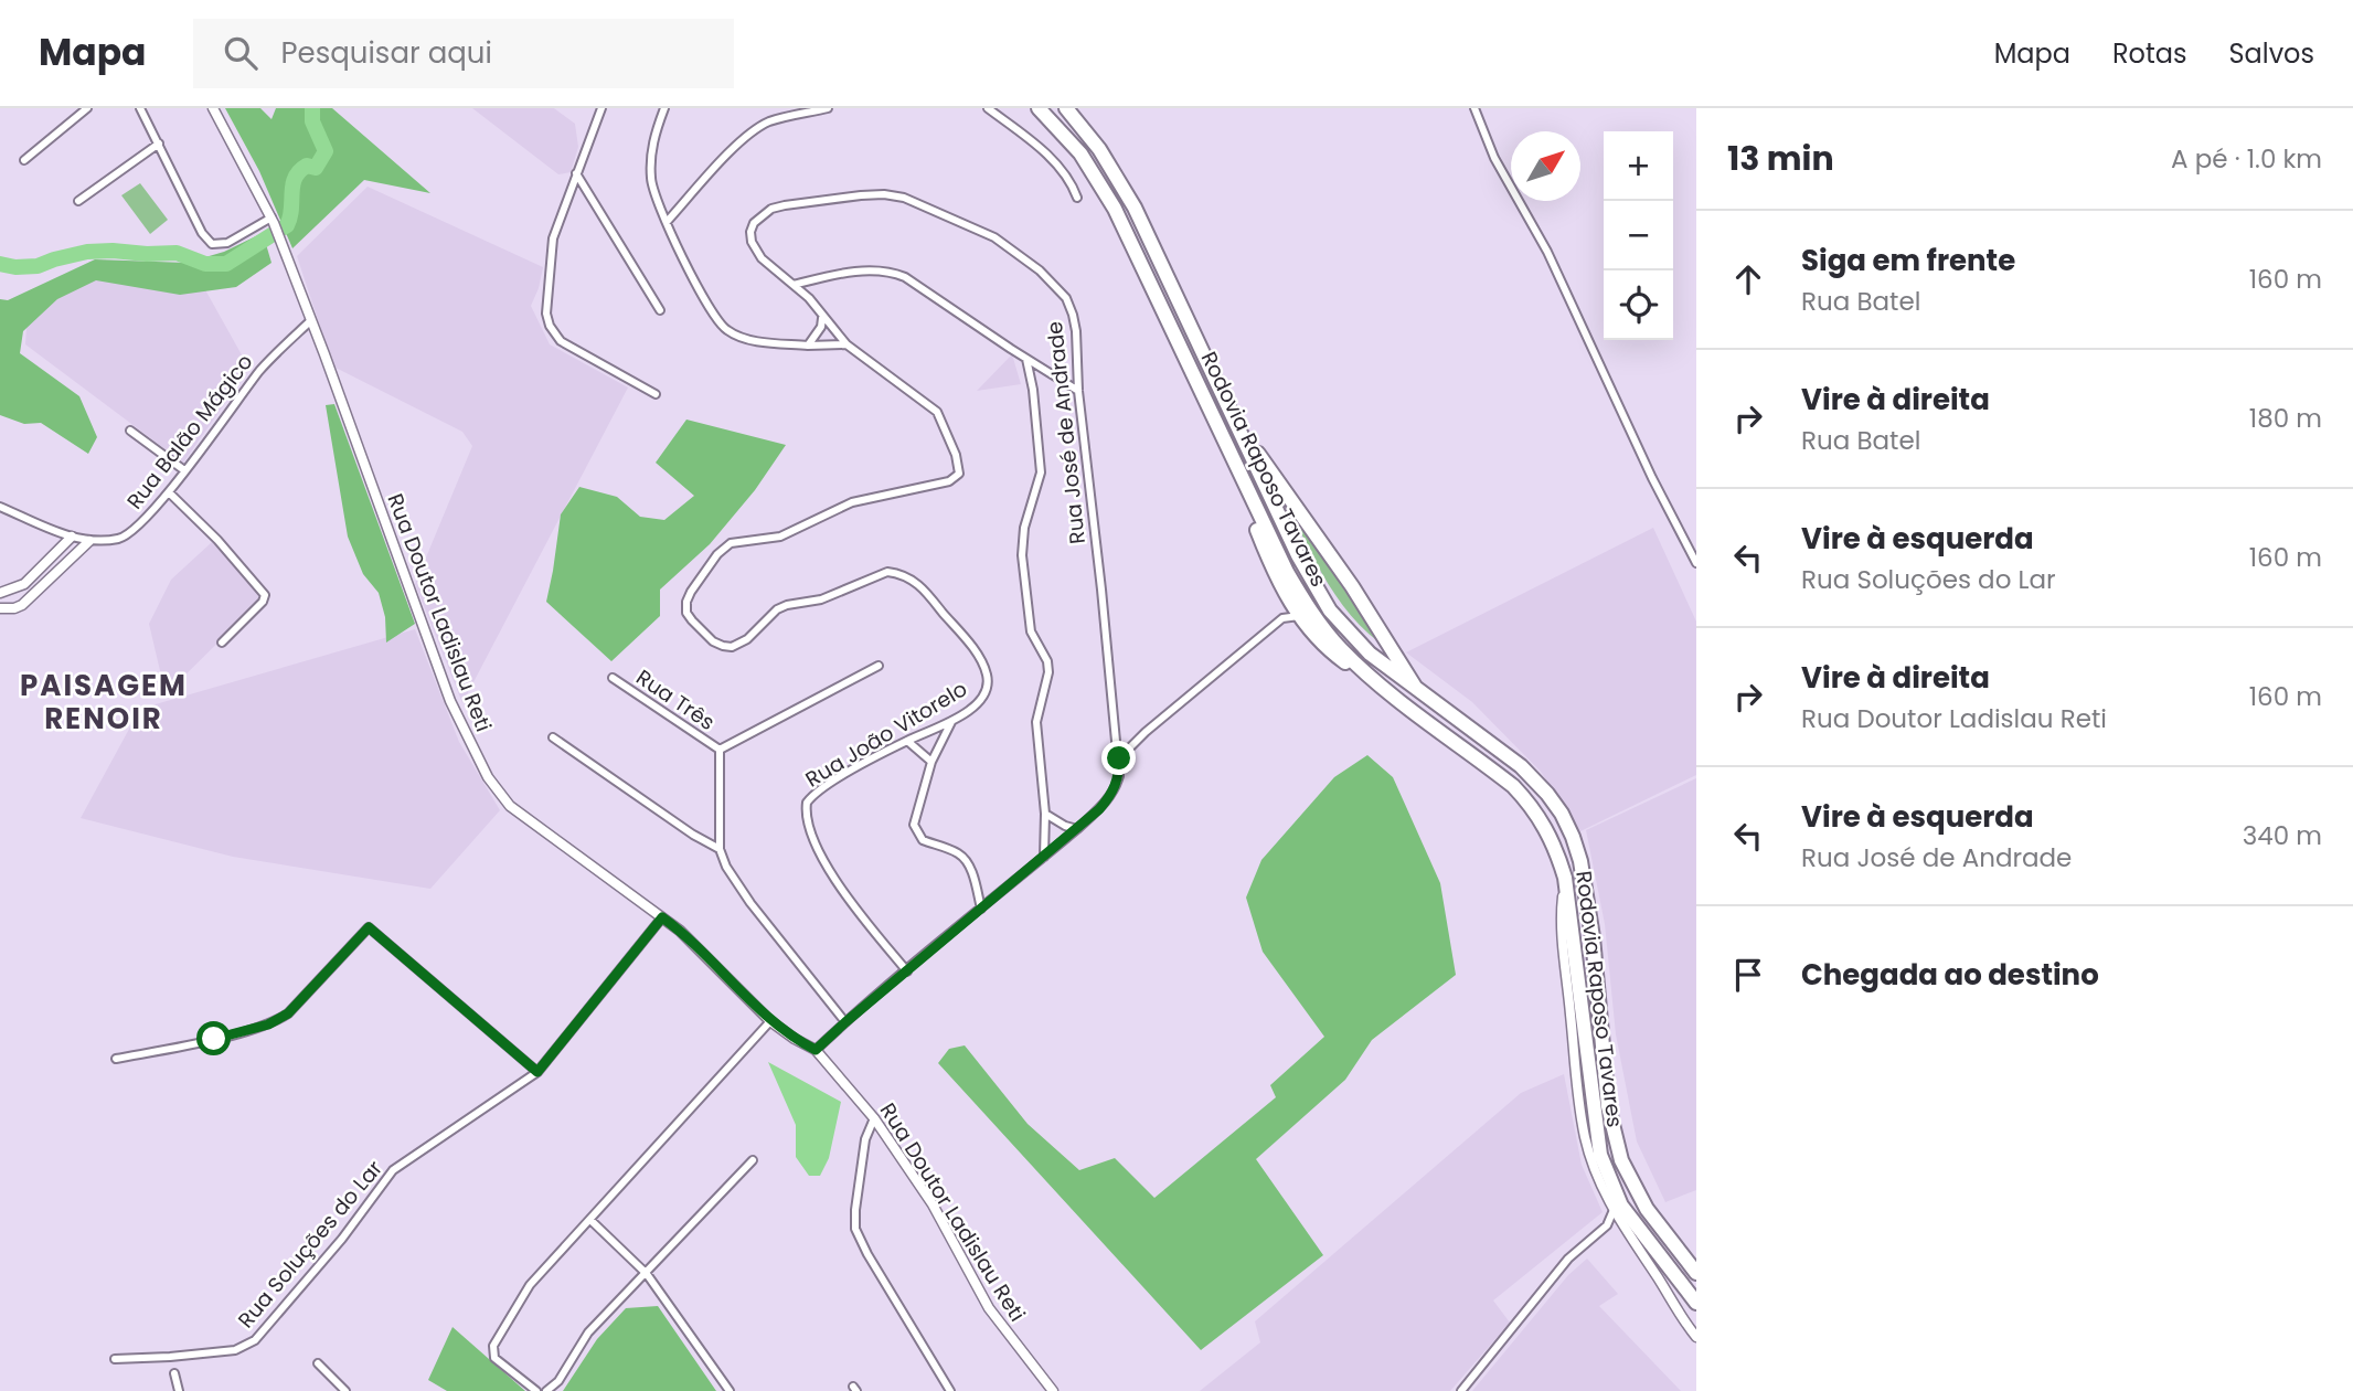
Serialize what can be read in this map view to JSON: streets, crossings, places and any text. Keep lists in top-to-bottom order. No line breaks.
{"streets":{"highway":["Rodovia Raposo Tavares"],"street":["Rua Balão Mágico","Rua José de Andrade","Rua Doutor Ladislau Reti","Rua Três","Rua João Vitorelo","Rua Soluções do Lar"]},"crossings":[["Rua Balão Mágico","Rua Doutor Ladislau Reti"],["Rua José de Andrade","Rua Doutor Ladislau Reti"],["Rua José de Andrade","Rua João Vitorelo"],["Rua Doutor Ladislau Reti","Rua Soluções do Lar"]],"districts":["PAISAGEM RENOIR"],"north":"top right","page":{"header":"Mapa","search":"Pesquisar aqui","nav":["Mapa","Rotas","Salvos"],"heading":["13 min","A pé · 1.0 km"],"map_buttons":["+","−"],"list":[["Siga em frente","Rua Batel","160 m"],["Vire à direita","Rua Batel","180 m"],["Vire à esquerda","Rua Soluções do Lar","160 m"],["Vire à direita","Rua Doutor Ladislau Reti","160 m"],["Vire à esquerda","Rua José de Andrade","340 m"],"Chegada ao destino"]}}
